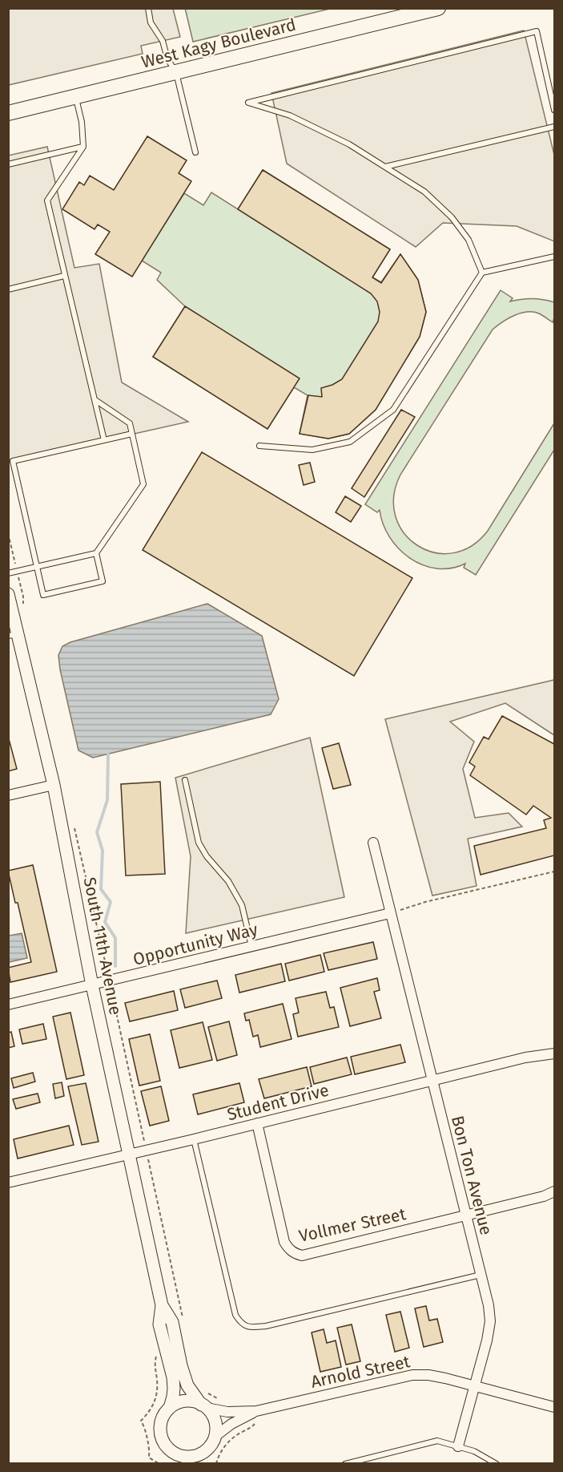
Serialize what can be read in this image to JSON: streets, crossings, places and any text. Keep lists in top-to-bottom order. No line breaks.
{"streets":{"main road":["West Kagy Boulevard"],"street":["Opportunity Way","South 11th Avenue","Student Drive","Bon Ton Avenue","Vollmer Street","Arnold Street"]},"crossings":[["Opportunity Way","South 11th Avenue"],["Opportunity Way","Bon Ton Avenue"],["South 11th Avenue","Student Drive"],["South 11th Avenue","Arnold Street"],["Student Drive","Bon Ton Avenue"],["Student Drive","Vollmer Street"],["Bon Ton Avenue","Vollmer Street"],["Bon Ton Avenue","Arnold Street"]]}
